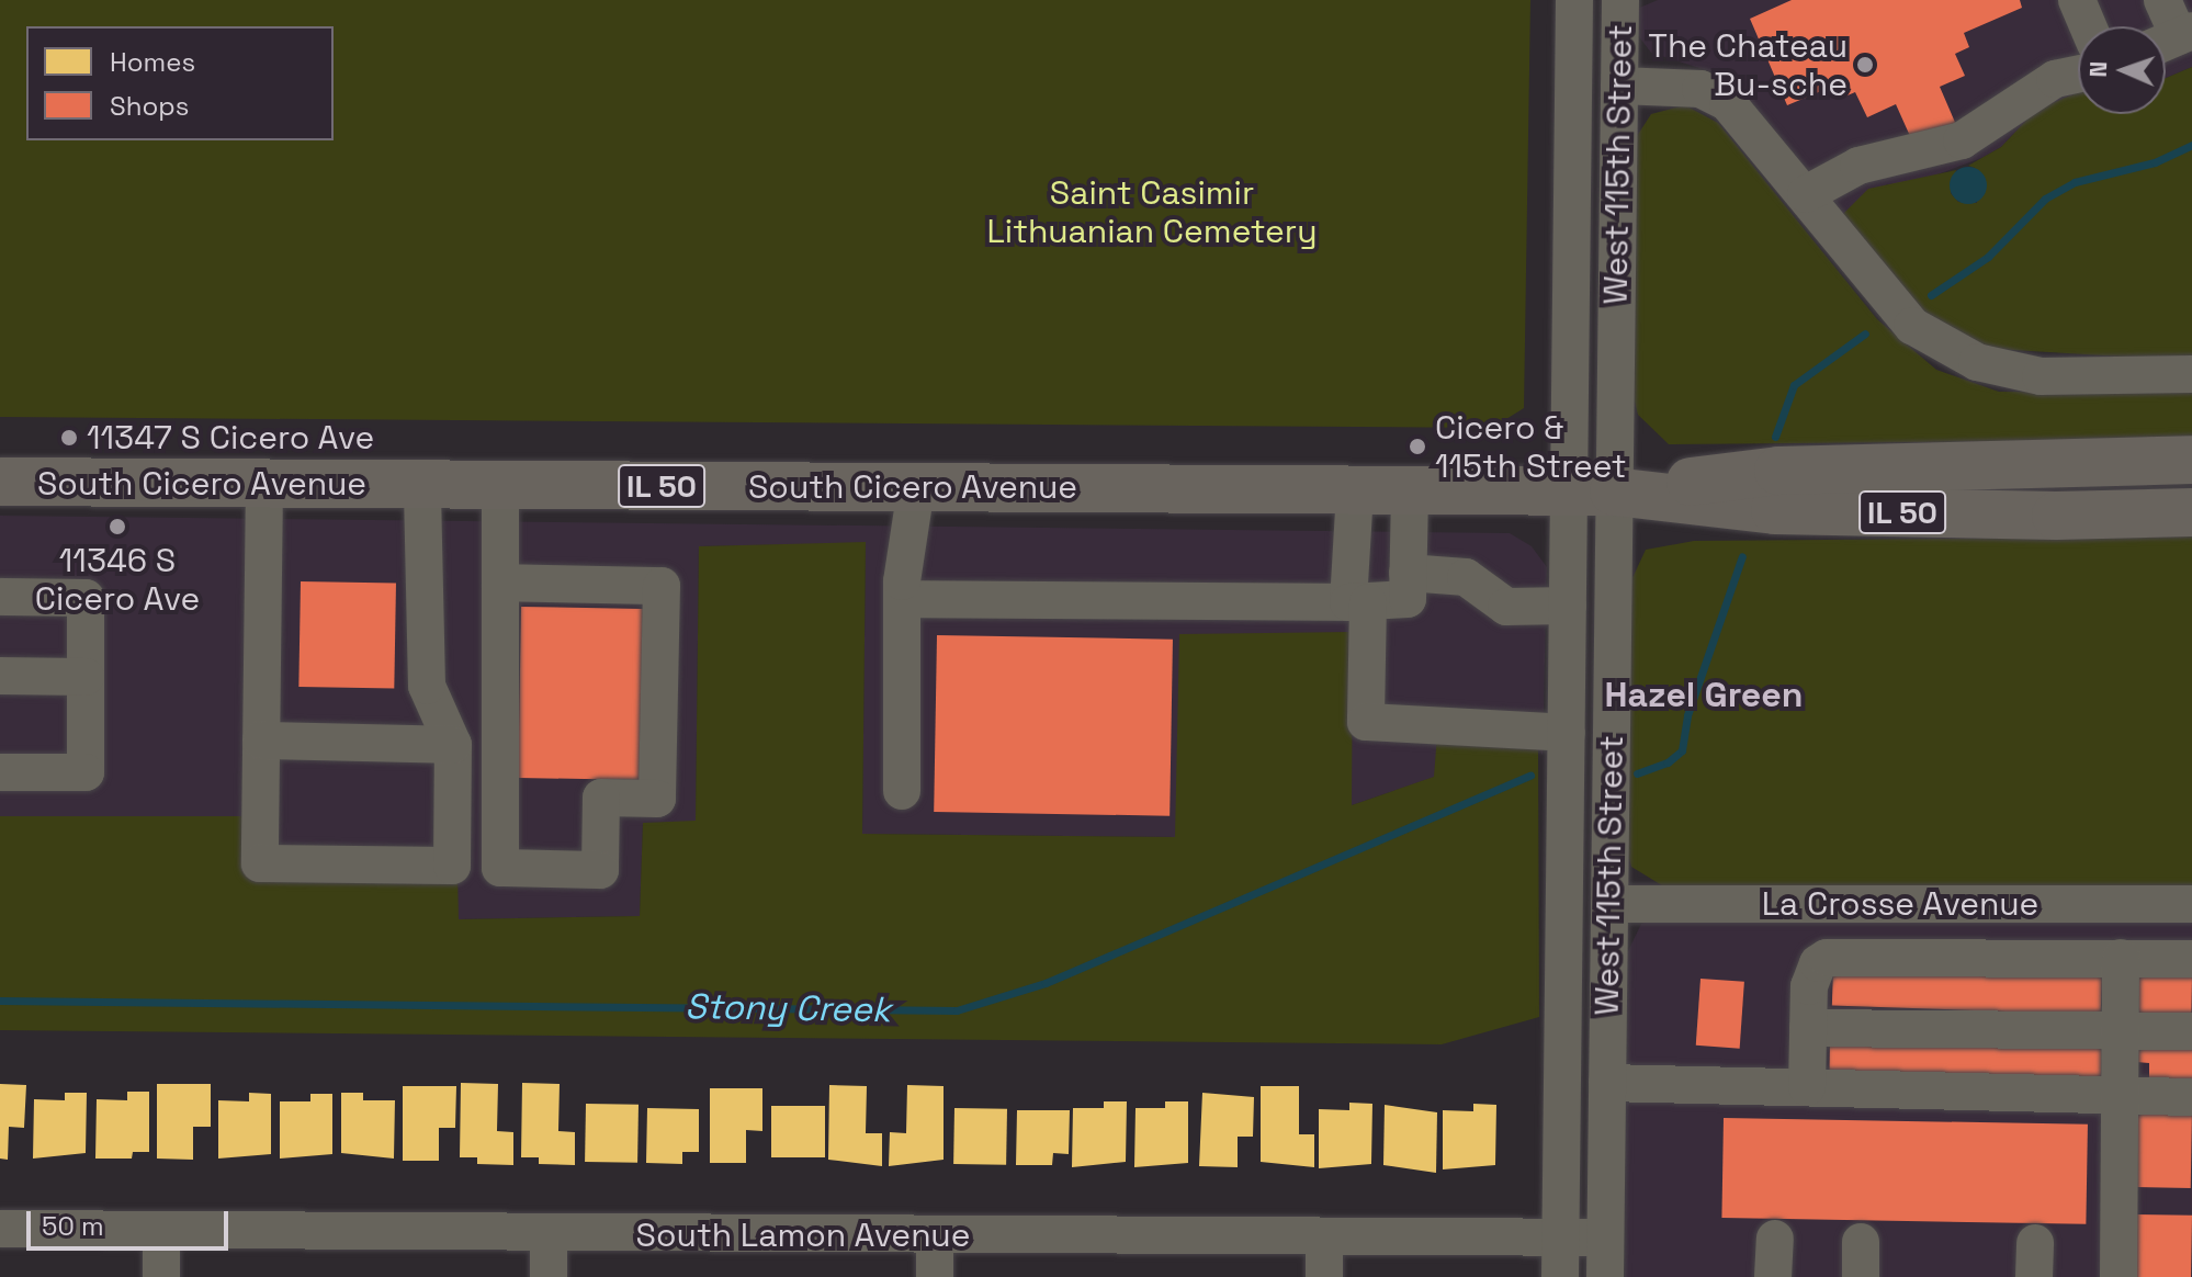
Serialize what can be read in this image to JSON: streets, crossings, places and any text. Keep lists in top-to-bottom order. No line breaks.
{"streets":{"main road":["South Cicero Avenue","IL 50"],"street":["West 115th Street","La Crosse Avenue","South Lamon Avenue"]},"crossings":[["West 115th Street","South Cicero Avenue"],["West 115th Street","IL 50"],["West 115th Street","La Crosse Avenue"],["West 115th Street","South Lamon Avenue"],["South Cicero Avenue","IL 50"]],"districts":["Hazel Green"],"water":["Stony Creek"],"parks":["Saint Casimir Lithuanian Cemetery"],"places":["The Chateau Bu-sche","11347 S Cicero Ave","Cicero & 115th Street","11346 S Cicero Ave"],"legend":["Homes","Shops"],"scale_bar":"50 m","north":"left"}
